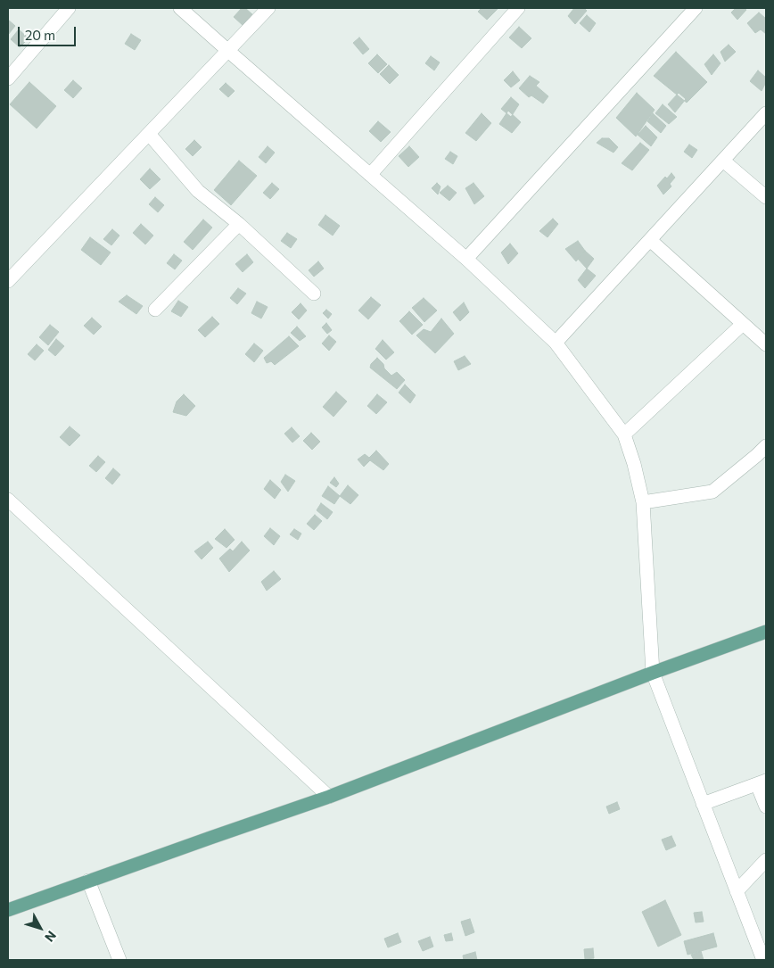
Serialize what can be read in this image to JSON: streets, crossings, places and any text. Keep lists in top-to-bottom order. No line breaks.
{"scale_bar":"20 m","north":"bottom right"}
